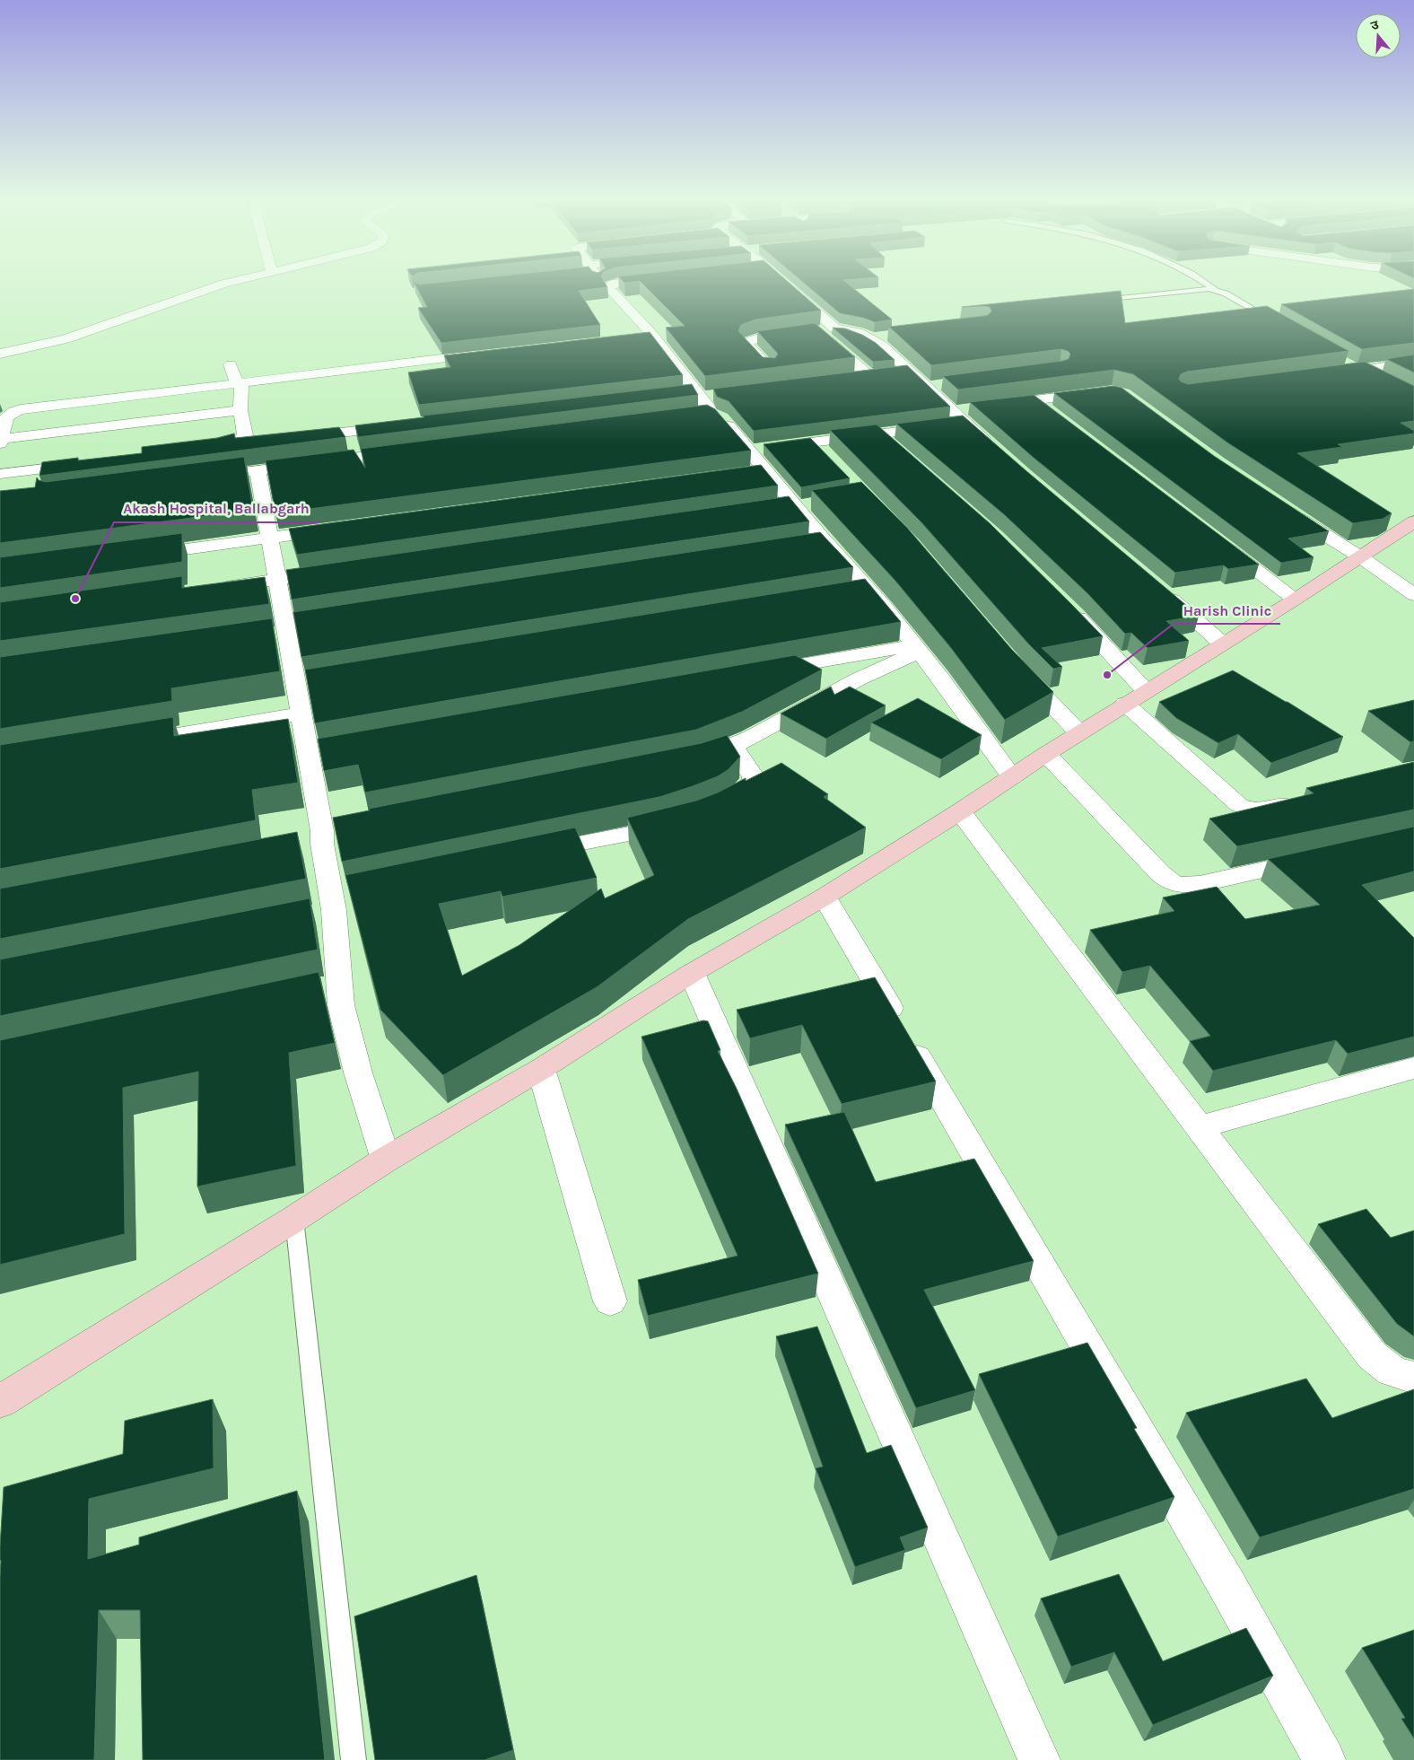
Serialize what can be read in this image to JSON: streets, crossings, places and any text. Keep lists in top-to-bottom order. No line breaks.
{"places":["Akash Hospital, Ballabgarh","Harish Clinic"],"north":"top"}
